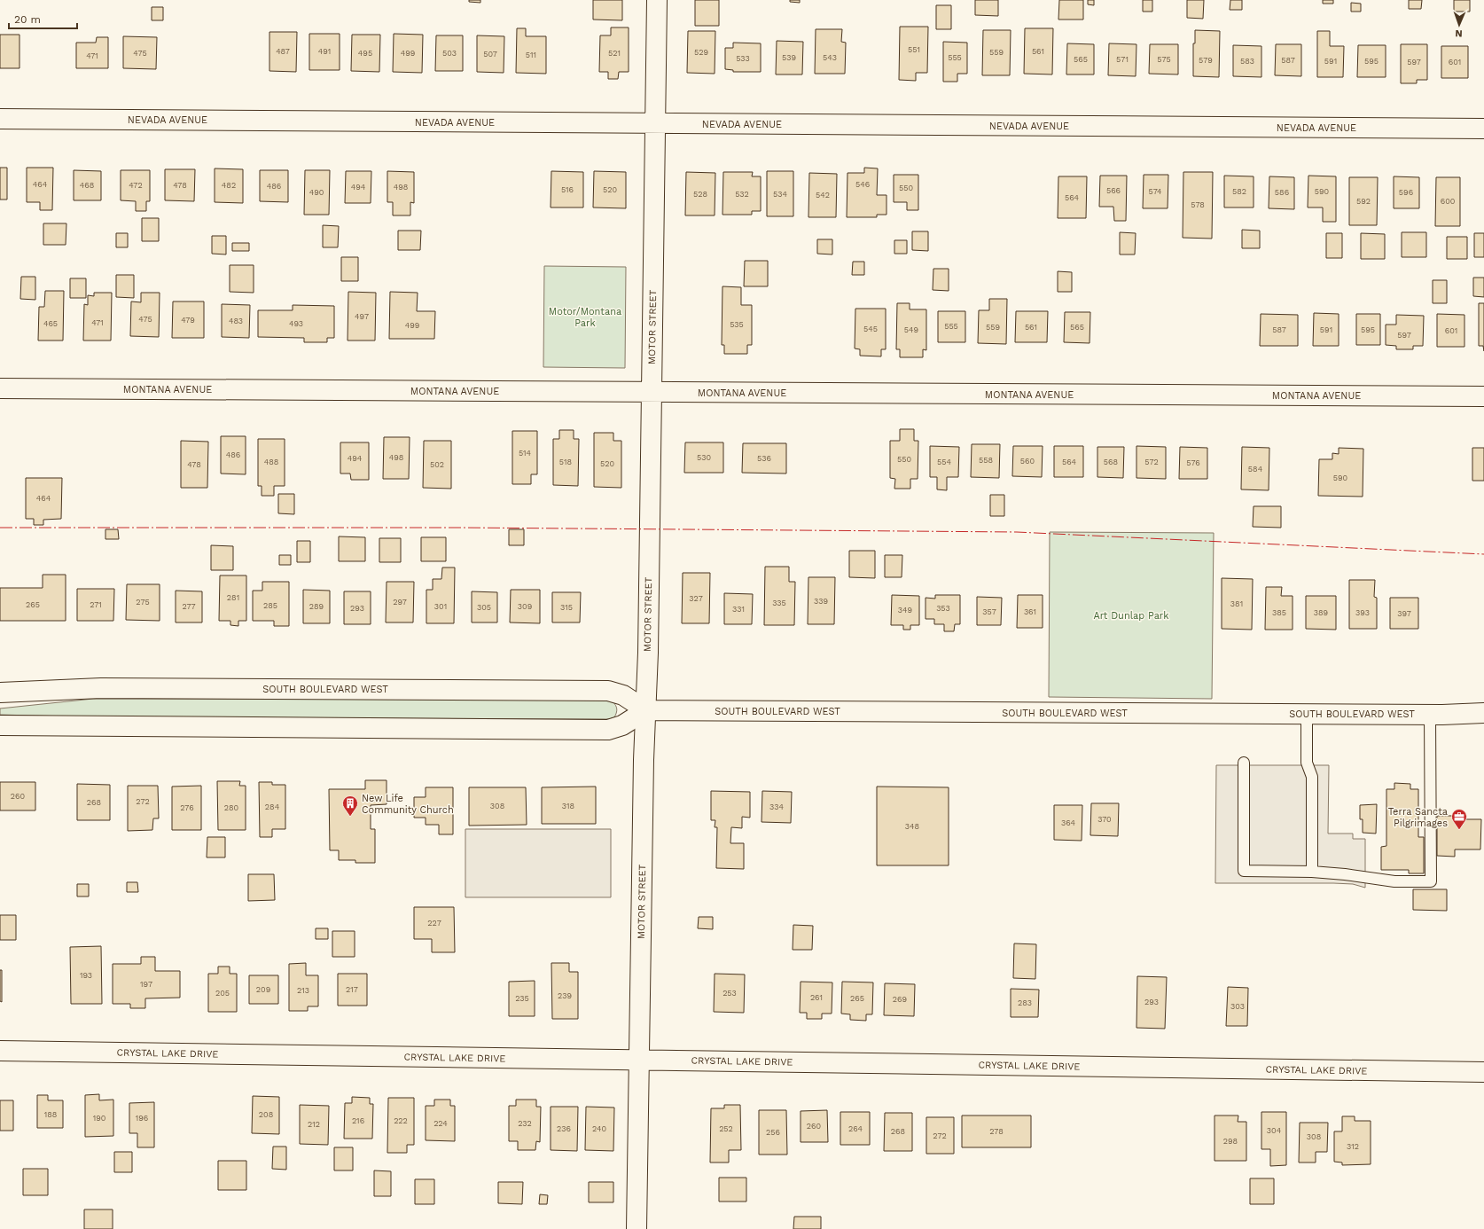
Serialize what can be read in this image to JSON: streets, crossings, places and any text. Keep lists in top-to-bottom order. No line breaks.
{"streets":{"street":["NEVADA AVENUE","MOTOR STREET","MONTANA AVENUE","SOUTH BOULEVARD WEST","CRYSTAL LAKE DRIVE"]},"crossings":[["NEVADA AVENUE","MOTOR STREET"],["MOTOR STREET","MONTANA AVENUE"],["MOTOR STREET","SOUTH BOULEVARD WEST"],["MOTOR STREET","CRYSTAL LAKE DRIVE"]],"parks":["Motor/Montana Park","Art Dunlap Park"],"places":{"building":["New Life Community Church"],"office":["Terra Sancta Pilgrimages"]},"house_numbers":["551","487","491","561","529","559","475","495","499","503","521","507","511","471","539","543","555","533","565","571","575","579","587","583","591","595","597","601","464","546","468","472","478","482","486","494","498","550","516","520","566","574","582","590","490","586","596","528","532","534","542","564","592","600","578","497","475","479","483","471","465","493","535","499","555","559","561","565","545","549","587","591","595","601","597","514","486","498","530","494","536","550","558","560","488","518","554","564","568","572","576","520","478","502","584","590","464","281","327","339","275","297","335","381","265","271","285","277","289","301","309","305","315","293","353","331","349","357","361","385","389","393","397","260","272","268","308","318","284","334","276","280","370","364","348","227","193","197","209","217","213","205","253","239","261","235","265","269","293","283","303","188","208","190","196","216","222","224","232","212","260","236","240","252","264","304","268","278","256","272","308","298","312"],"scale_bar":"20 m","north":"bottom"}
